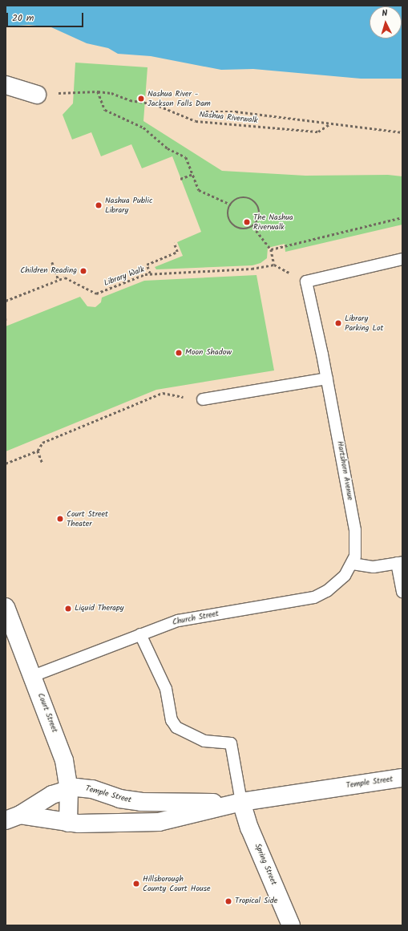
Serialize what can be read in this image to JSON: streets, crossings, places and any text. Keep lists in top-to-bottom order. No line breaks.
{"streets":{"street":["Court Street","Temple Street","Spring Street"],"lane":["Hartshorn Avenue","Church Street"],"path":["Nashua Riverwalk","Library Walk"]},"crossings":[["Hartshorn Avenue","Church Street"],["Church Street","Court Street"],["Court Street","Temple Street"],["Temple Street","Spring Street"]],"places":["Nashua River - Jackson Falls Dam","Nashua Public Library","The Nashua Riverwalk","Children Reading","Library Parking Lot","Moon Shadow","Court Street Theater","Liquid Therapy","Hillsborough County Court House","Tropical Side"],"scale_bar":"20 m","north":"top"}
